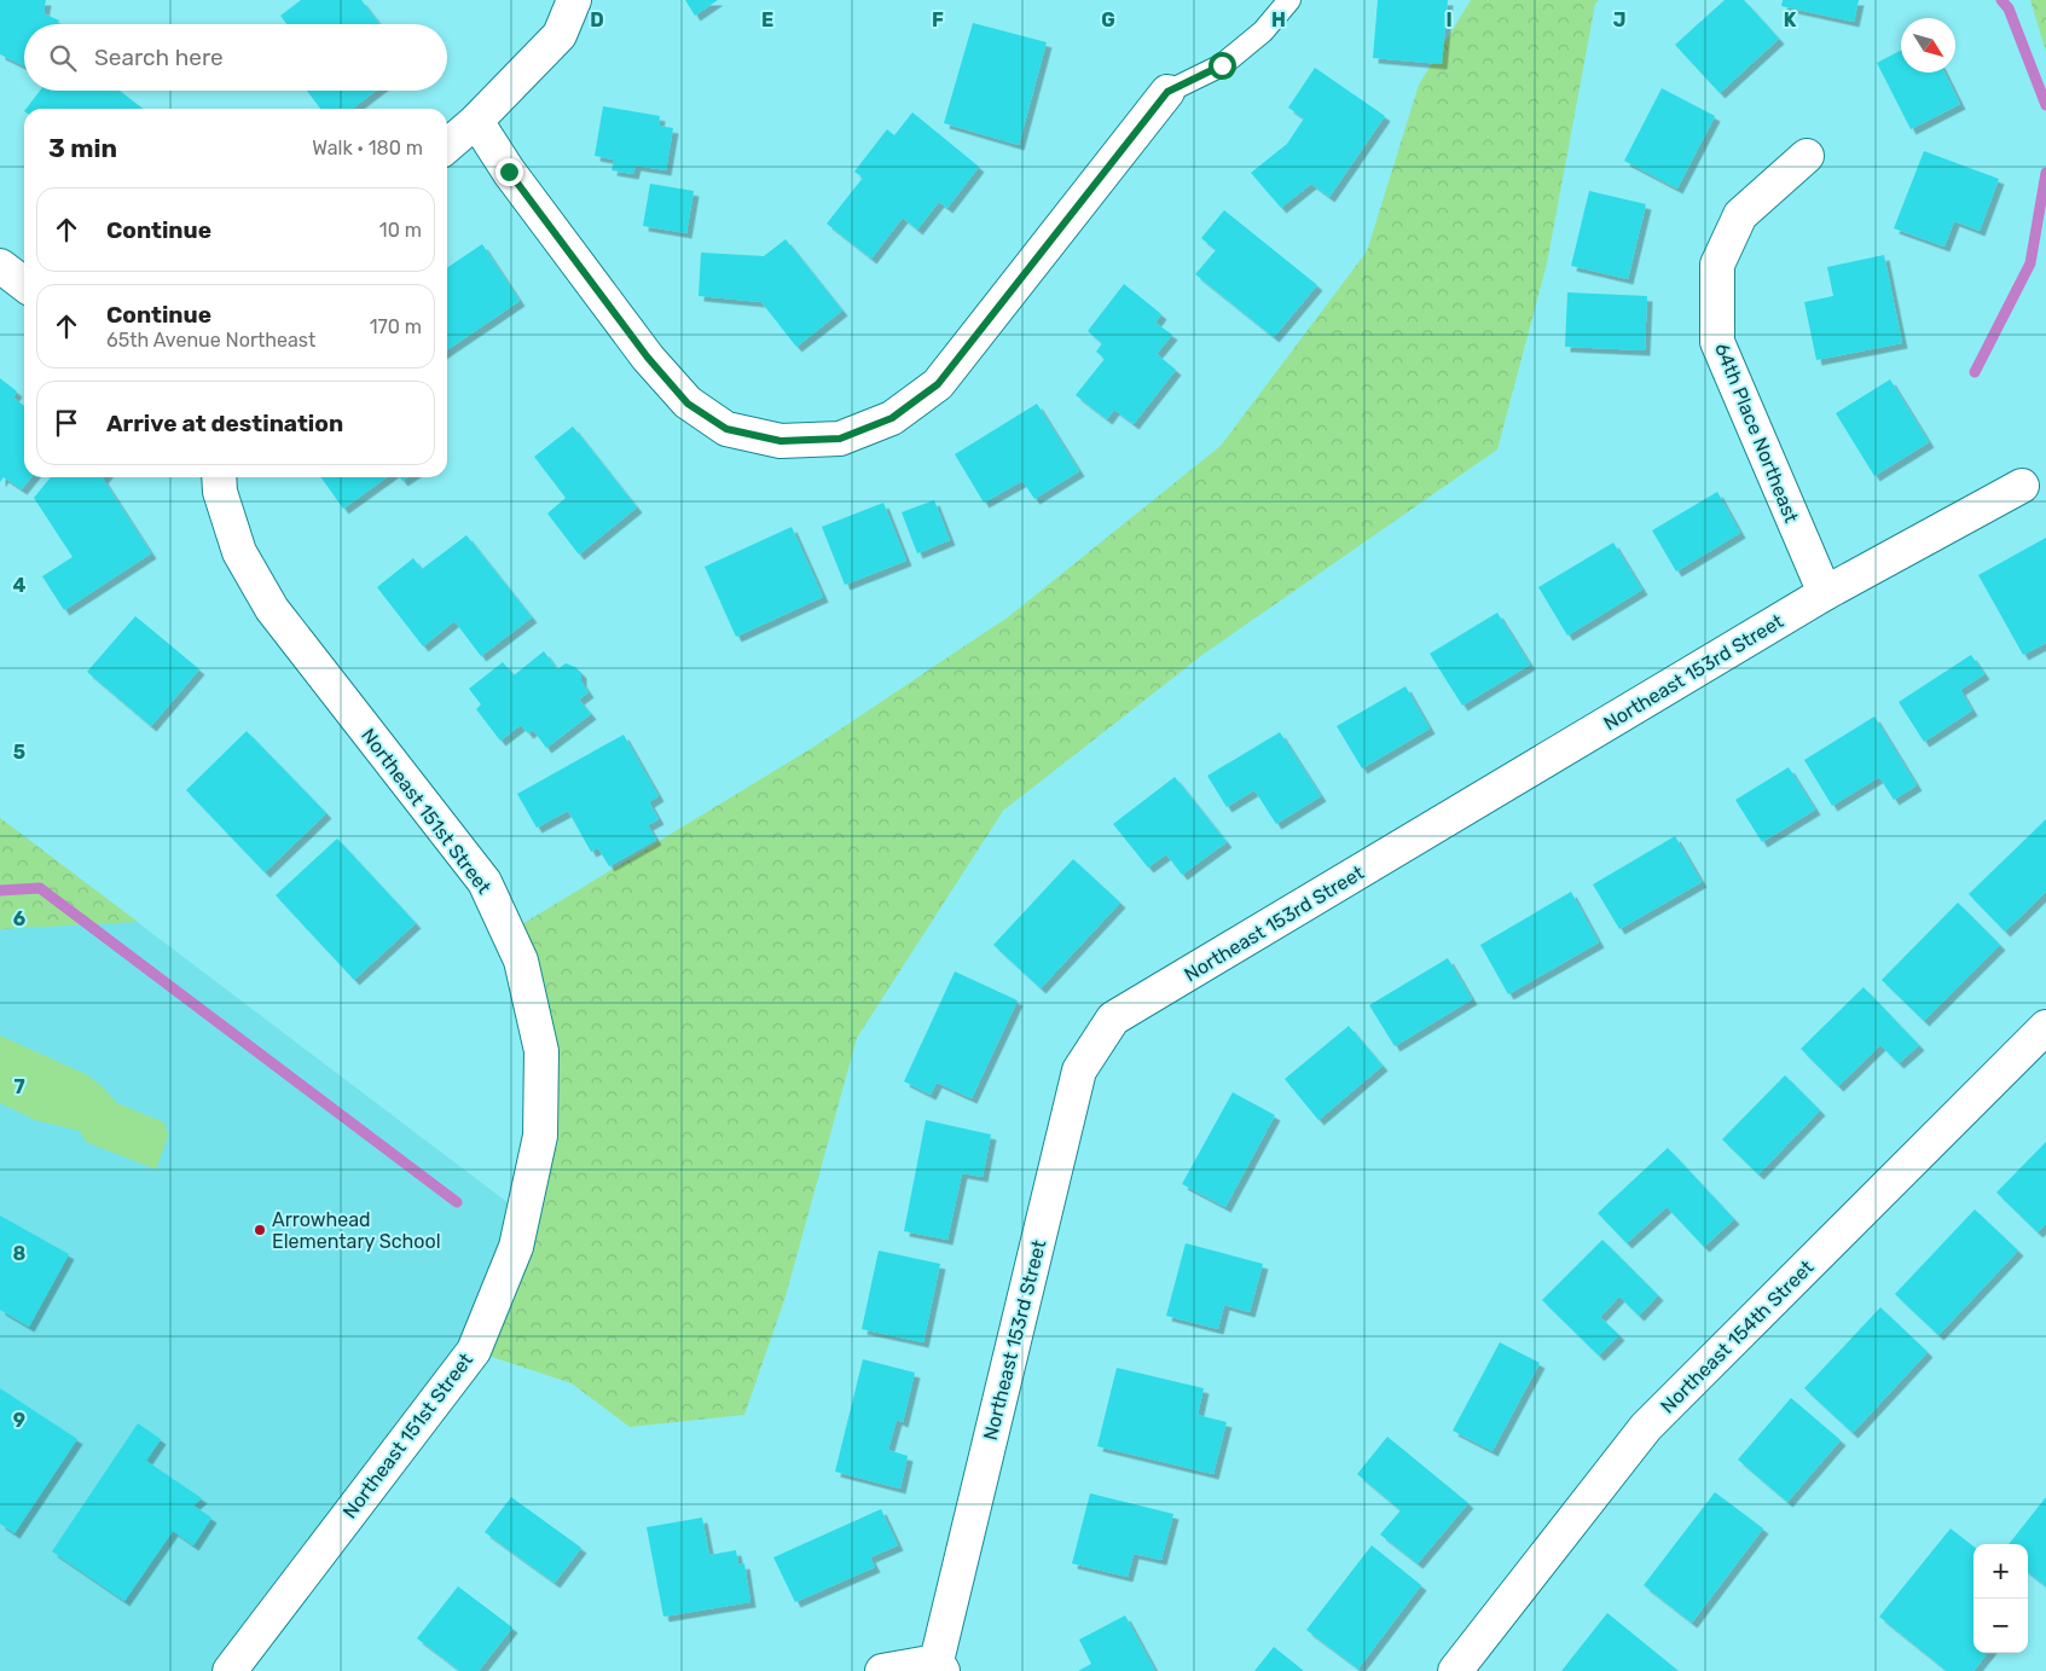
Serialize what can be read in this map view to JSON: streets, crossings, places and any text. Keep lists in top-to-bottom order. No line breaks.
{"streets":{"street":["64th Place Northeast","Northeast 153rd Street","Northeast 151st Street","Northeast 154th Street"]},"crossings":[["64th Place Northeast","Northeast 153rd Street"]],"places":["Arrowhead Elementary School"],"north":"bottom right","page":{"search":"Search here","heading":["3 min","Walk · 180 m"],"list":[["Continue","10 m"],["Continue","65th Avenue Northeast","170 m"],"Arrive at destination"],"map_buttons":["+","−"]},"grid":{"columns":["D","E","F","G","H","I","J","K"],"rows":["4","5","6","7","8","9"]}}
